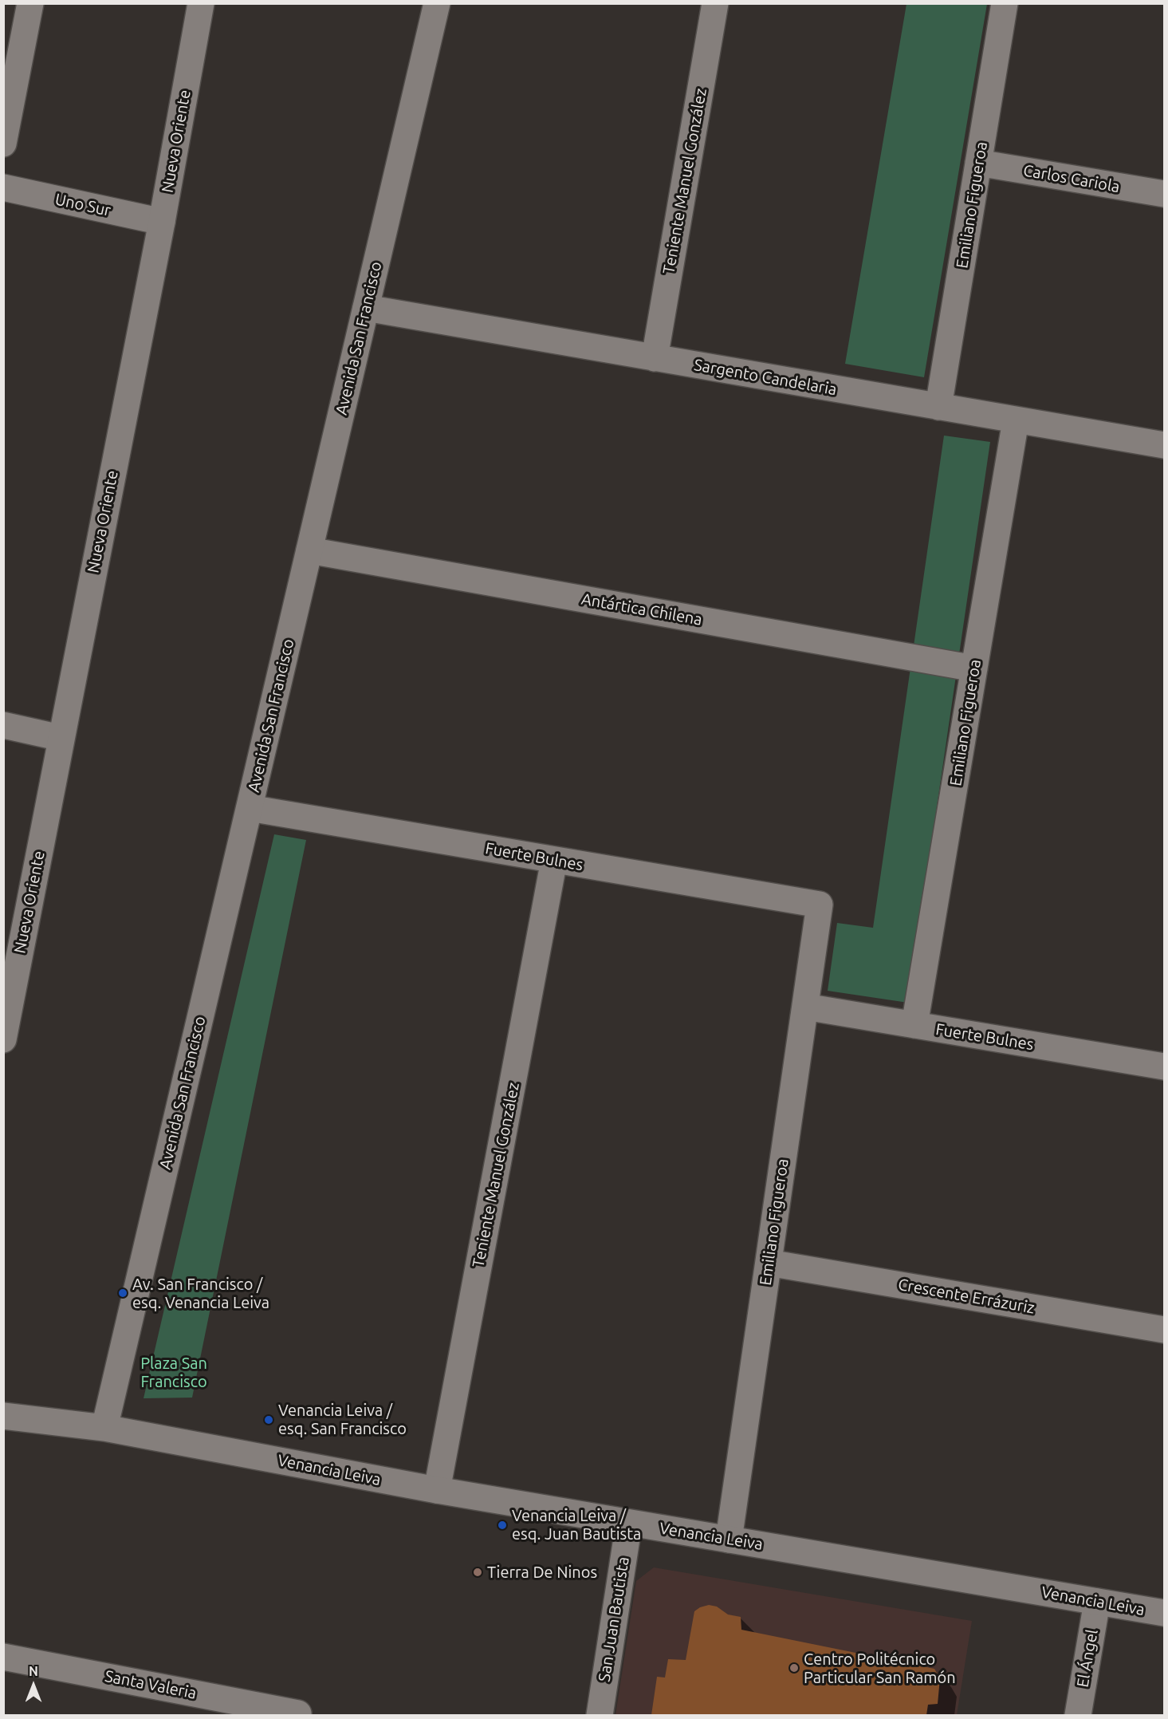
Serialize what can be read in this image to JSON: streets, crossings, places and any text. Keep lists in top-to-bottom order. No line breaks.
{"streets":{"street":["Nueva Oriente","Carlos Cariola","Teniente Manuel González","Uno Sur","Emiliano Figueroa","Avenida San Francisco","Sargento Candelaria","Antártica Chilena","Fuerte Bulnes","Crescente Errázuriz","Venancia Leiva","San Juan Bautista","El Ángel","Santa Valeria"]},"crossings":[["Nueva Oriente","Uno Sur"],["Carlos Cariola","Emiliano Figueroa"],["Teniente Manuel González","Sargento Candelaria"],["Teniente Manuel González","Fuerte Bulnes"],["Teniente Manuel González","Venancia Leiva"],["Emiliano Figueroa","Sargento Candelaria"],["Emiliano Figueroa","Antártica Chilena"],["Emiliano Figueroa","Fuerte Bulnes"],["Emiliano Figueroa","Crescente Errázuriz"],["Emiliano Figueroa","Venancia Leiva"],["Avenida San Francisco","Sargento Candelaria"],["Avenida San Francisco","Antártica Chilena"],["Avenida San Francisco","Fuerte Bulnes"],["Avenida San Francisco","Venancia Leiva"],["Venancia Leiva","San Juan Bautista"],["Venancia Leiva","El Ángel"]],"parks":["Plaza San Francisco"],"places":["Av. San Francisco / esq. Venancia Leiva","Venancia Leiva / esq. San Francisco","Venancia Leiva / esq. Juan Bautista","Tierra De Ninos","Centro Politécnico Particular San Ramón"],"north":"top"}
